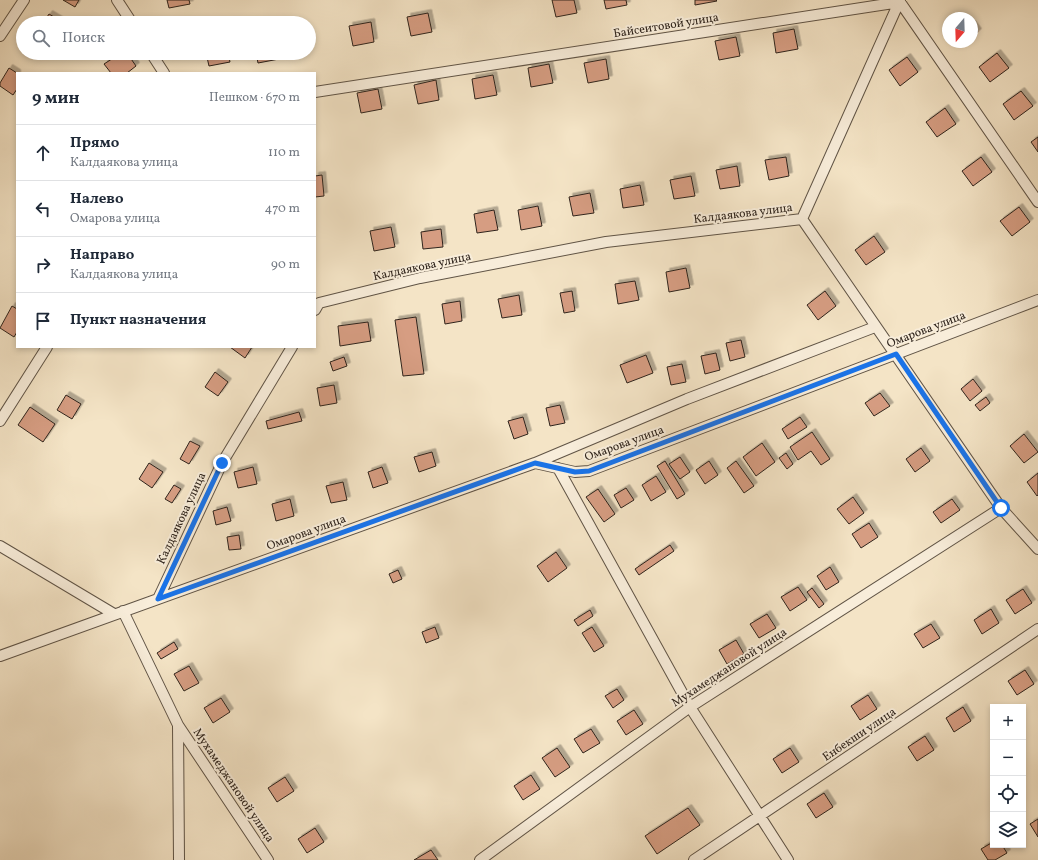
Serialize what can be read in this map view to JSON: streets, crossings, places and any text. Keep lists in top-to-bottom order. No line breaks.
{"streets":{"street":["Байсеитовой улица","Калдаякова улица","Омарова улица","Мухамеджановой улица","Енбекши улица"]},"crossings":[["Калдаякова улица","Омарова улица"],["Калдаякова улица","Мухамеджановой улица"]],"north":"bottom","page":{"search":"Поиск","heading":["9 мин","Пешком · 670 m"],"list":[["Прямо","Калдаякова улица","110 m"],["Налево","Омарова улица","470 m"],["Направо","Калдаякова улица","90 m"],"Пункт назначения"],"map_buttons":["+","−"]}}
